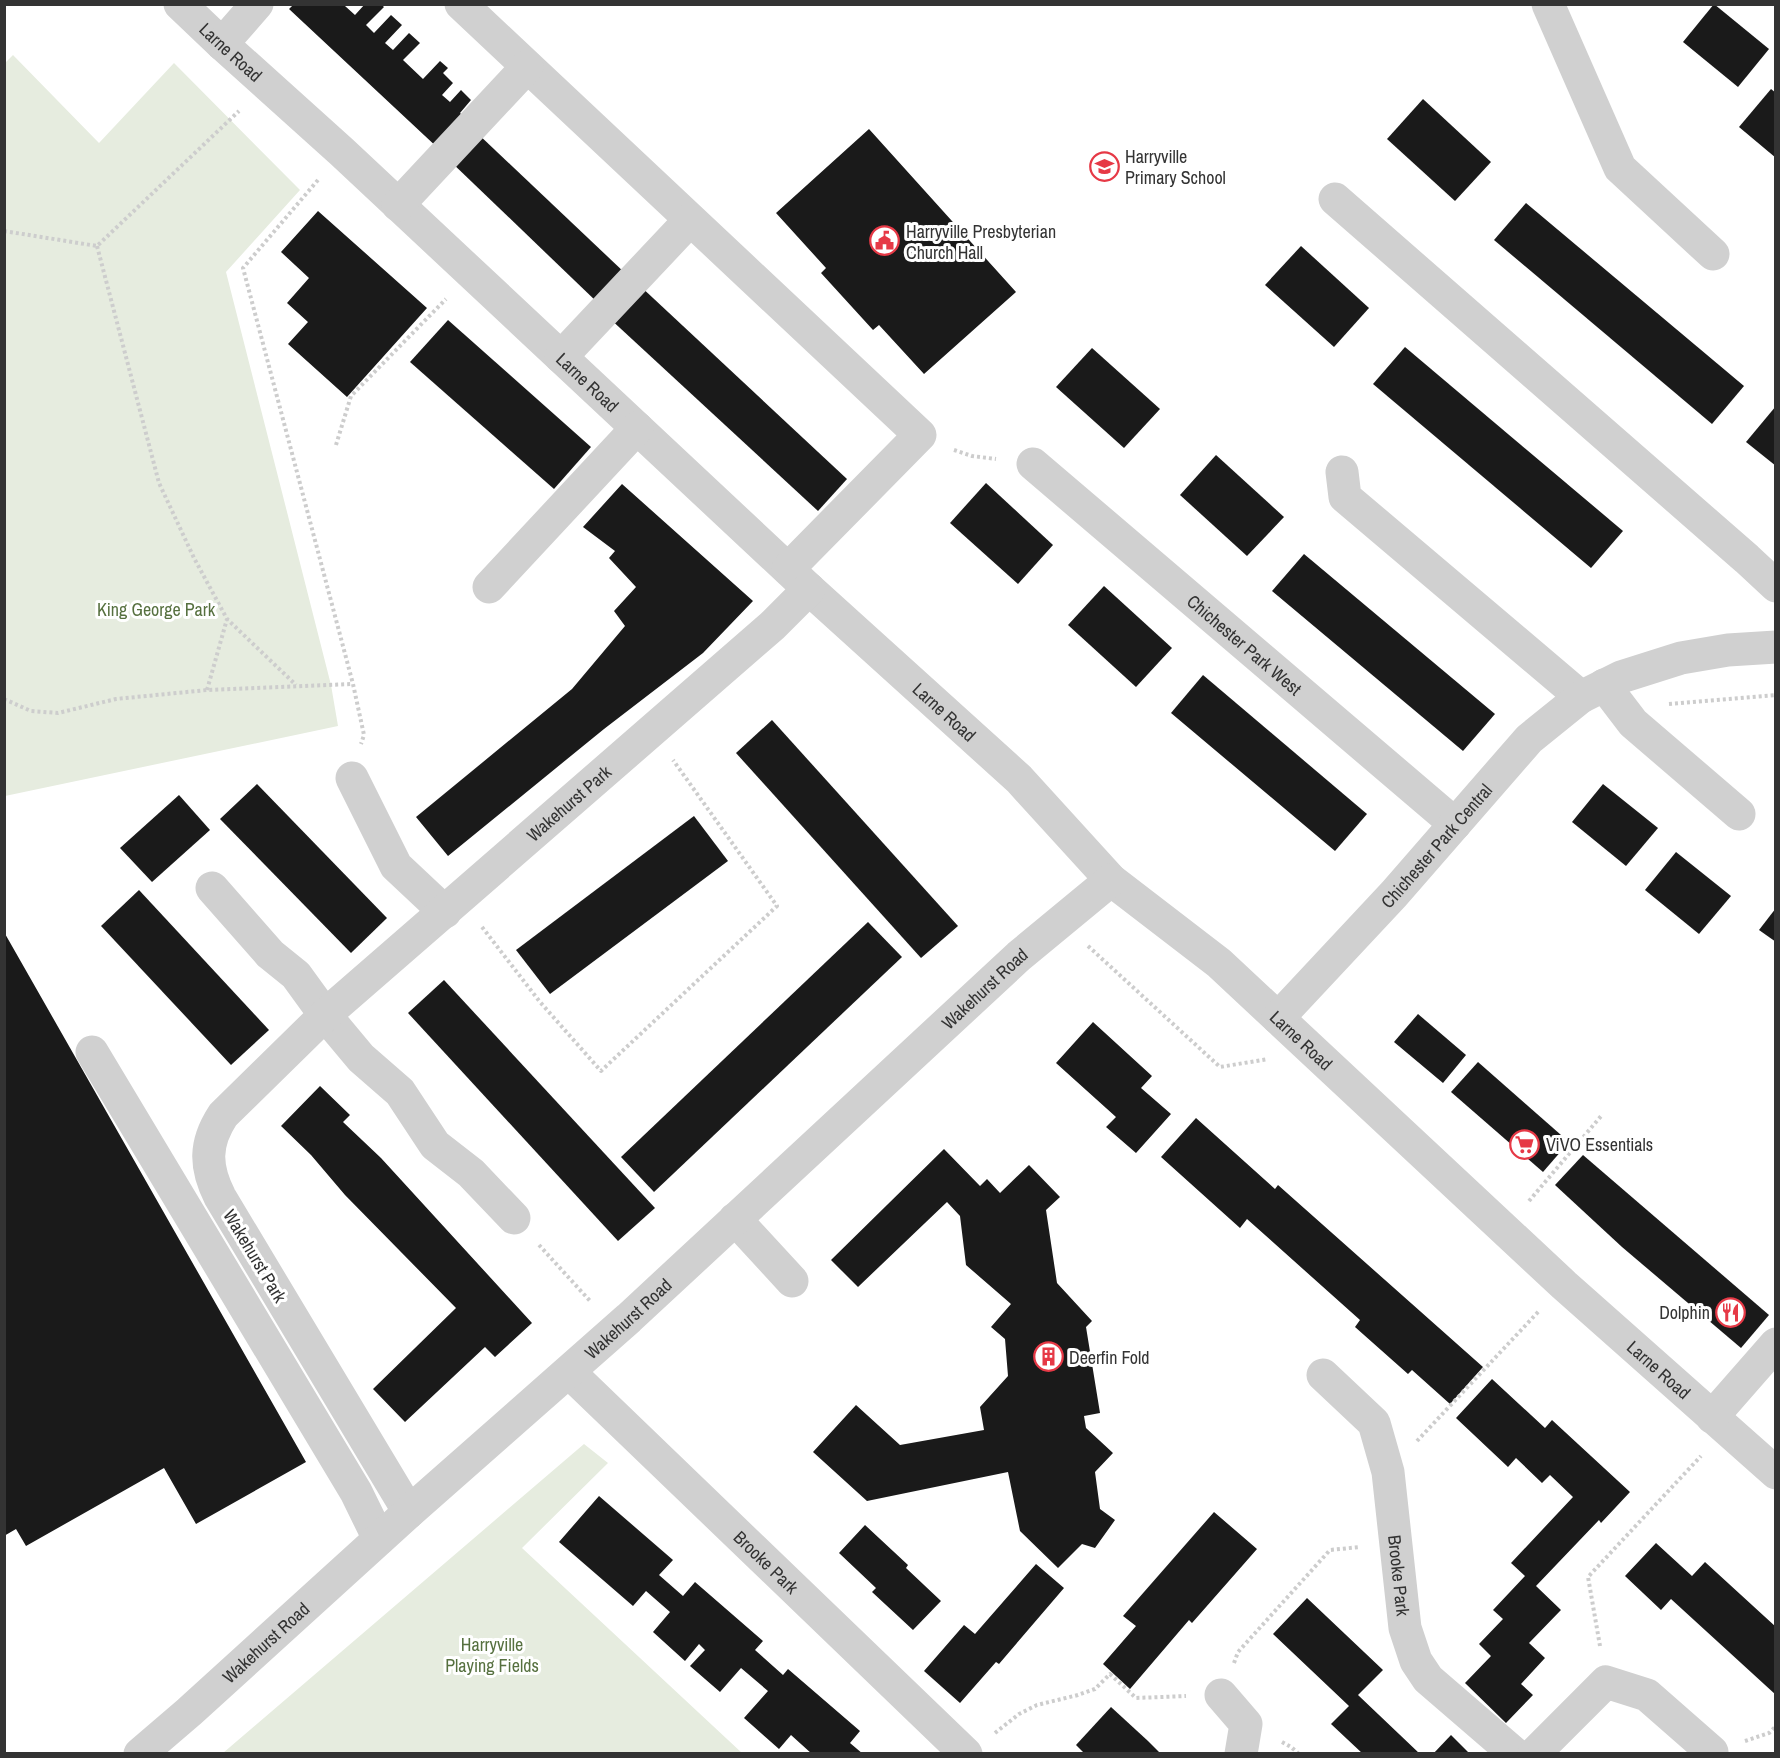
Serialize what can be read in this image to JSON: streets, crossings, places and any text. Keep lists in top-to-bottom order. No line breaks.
{"streets":{"street":["Larne Road","Chichester Park West","Wakehurst Park","Chichester Park Central","Wakehurst Road","Brooke Park"]},"crossings":[["Larne Road","Wakehurst Park"],["Larne Road","Chichester Park Central"],["Larne Road","Wakehurst Road"],["Chichester Park West","Chichester Park Central"],["Wakehurst Park","Wakehurst Road"],["Wakehurst Road","Brooke Park"]],"parks":["King George Park","Harryville Playing Fields"],"places":{"school or university":["Harryville Primary School"],"public building":["Harryville Presbyterian Church Hall"],"supermarket":["ViVO Essentials"],"restaurant":["Dolphin"],"building":["Deerfin Fold"]}}
